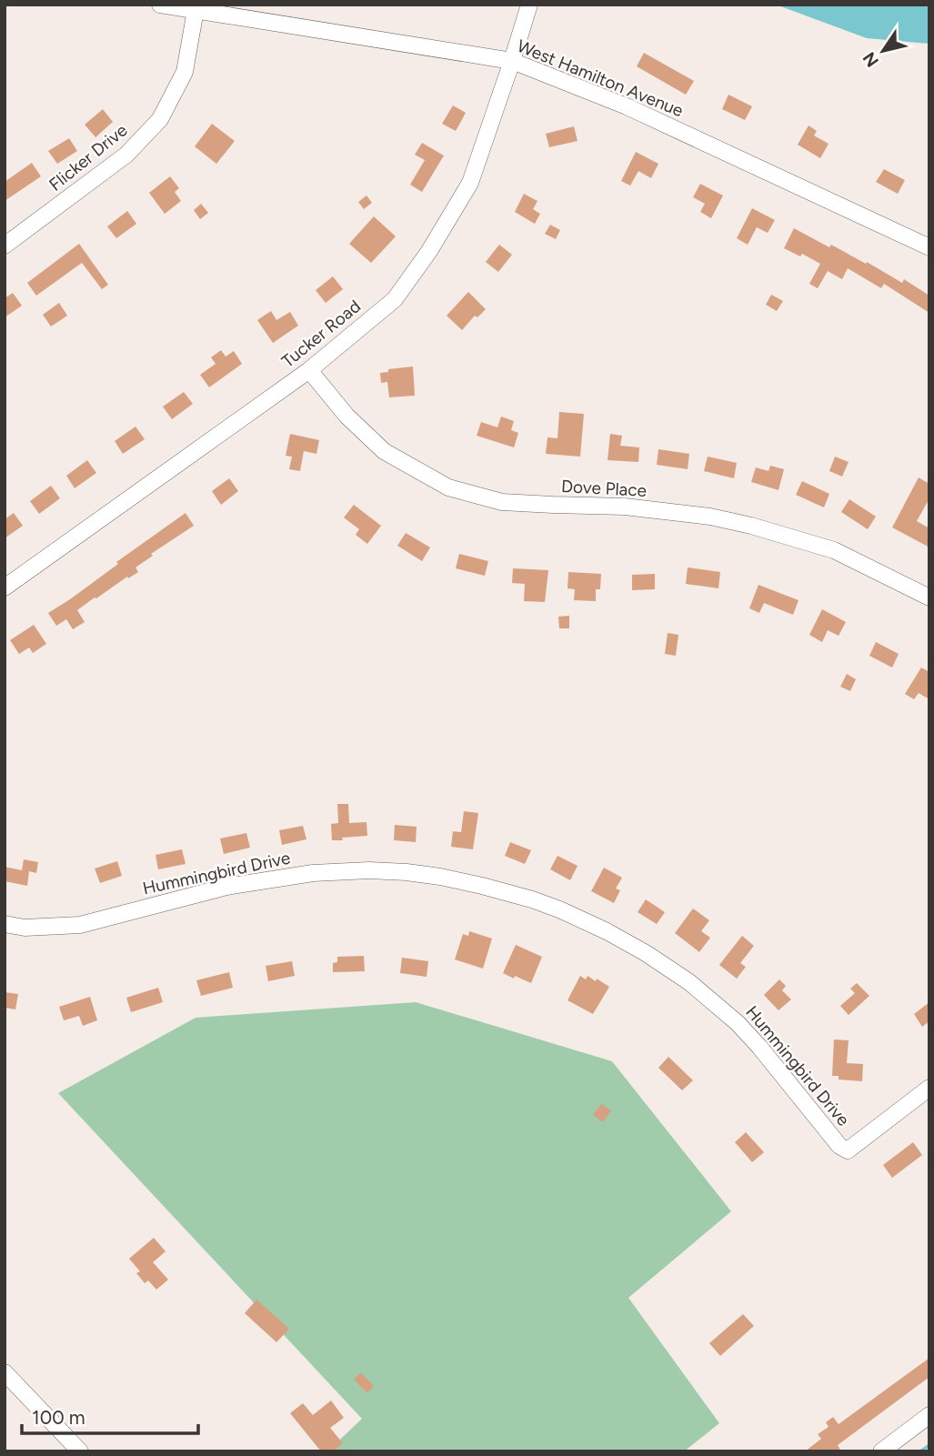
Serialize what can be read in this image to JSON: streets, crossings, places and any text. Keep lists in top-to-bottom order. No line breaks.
{"streets":{"street":["West Hamilton Avenue","Flicker Drive","Tucker Road","Dove Place","Hummingbird Drive"]},"crossings":[["West Hamilton Avenue","Flicker Drive"],["West Hamilton Avenue","Tucker Road"],["Tucker Road","Dove Place"]],"scale_bar":"100 m","north":"bottom left"}
